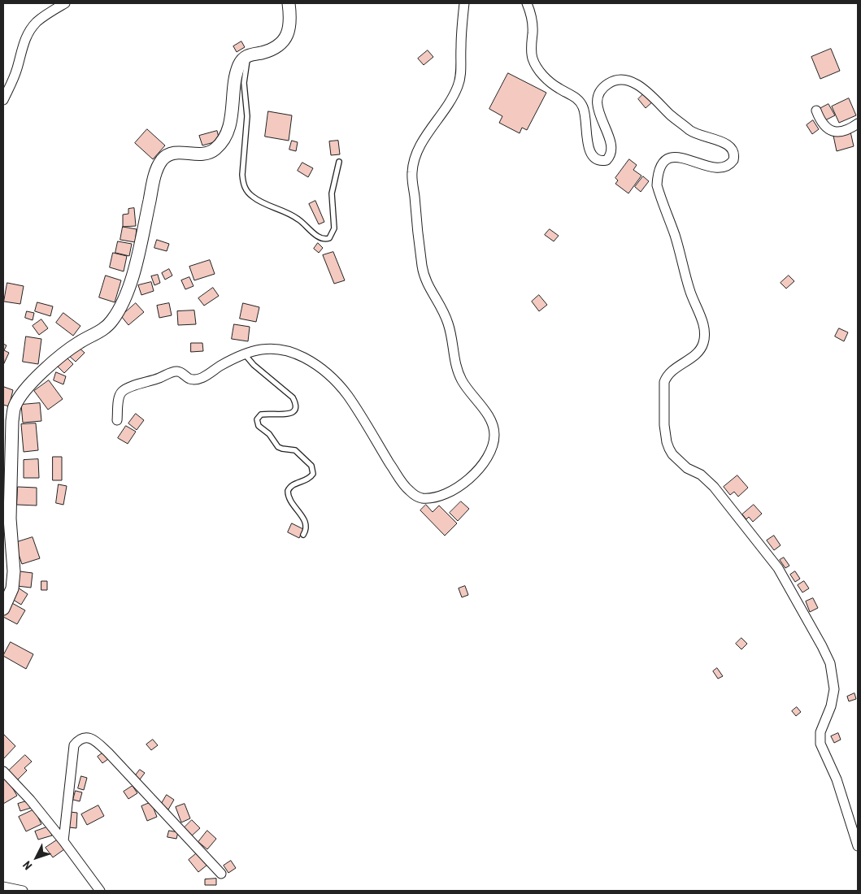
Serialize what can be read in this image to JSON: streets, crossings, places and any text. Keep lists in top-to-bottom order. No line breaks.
{"north":"bottom left"}
